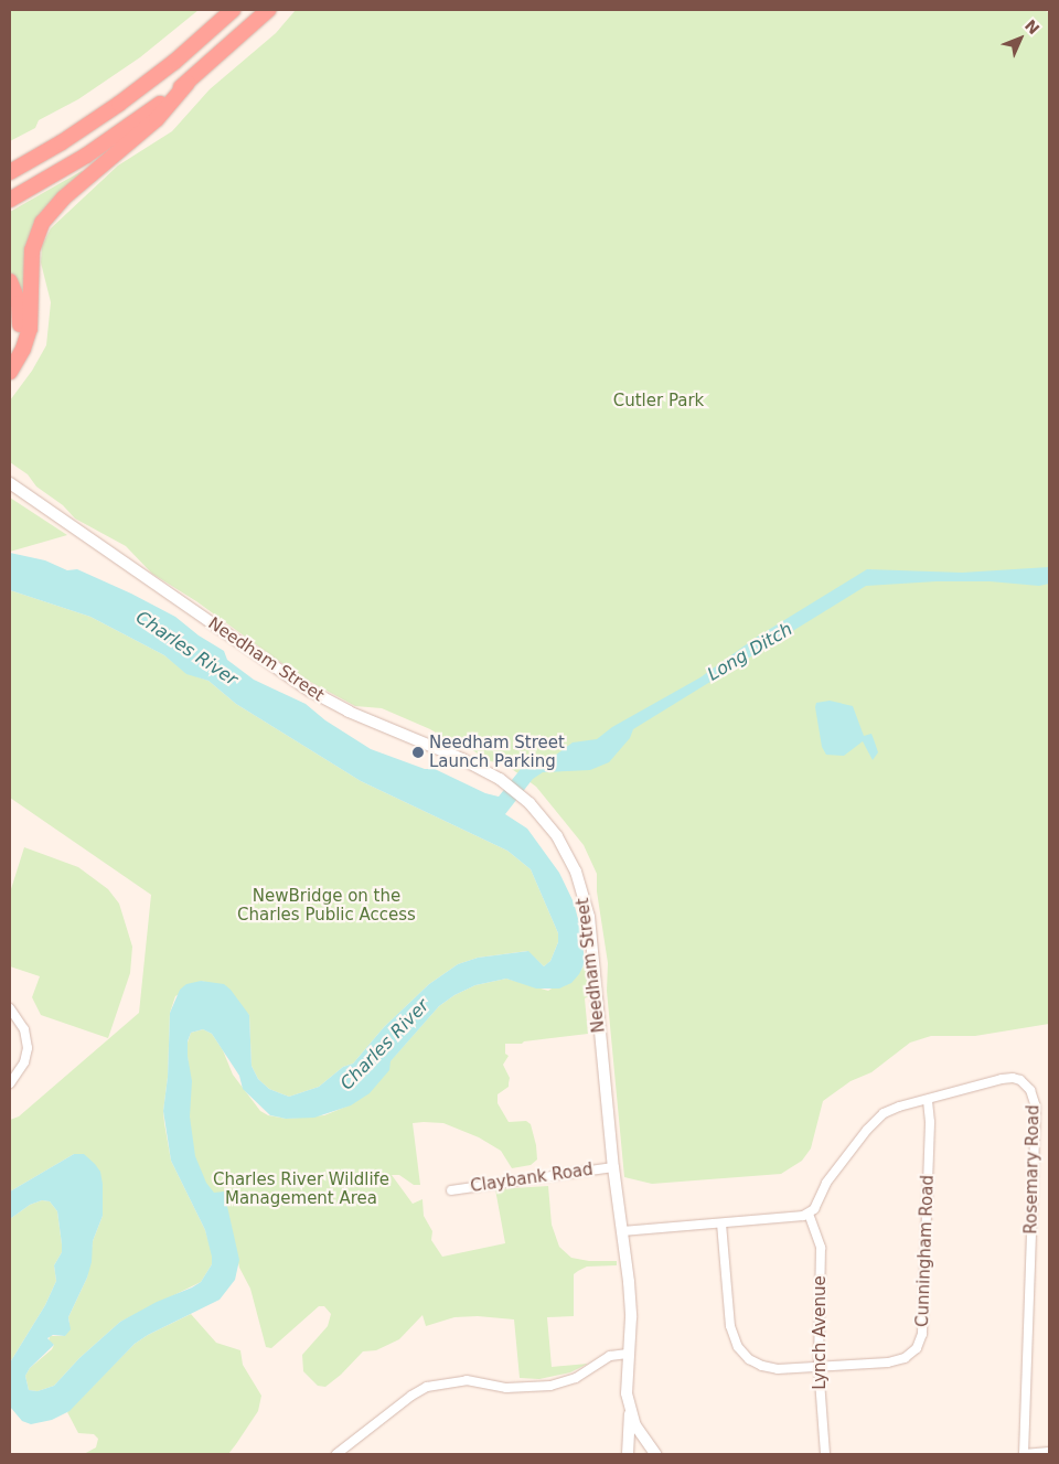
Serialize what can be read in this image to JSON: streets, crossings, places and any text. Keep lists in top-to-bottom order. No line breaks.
{"streets":{"main road":["Needham Street"],"street":["Rosemary Road","Claybank Road","Cunningham Road","Lynch Avenue"]},"crossings":[["Needham Street","Claybank Road"],["Rosemary Road","Cunningham Road"],["Rosemary Road","Lynch Avenue"],["Cunningham Road","Lynch Avenue"]],"water":["Charles River","Long Ditch"],"parks":["Cutler Park","NewBridge on the Charles Public Access","Charles River Wildlife Management Area"],"places":["Needham Street Launch Parking"],"north":"top right"}
